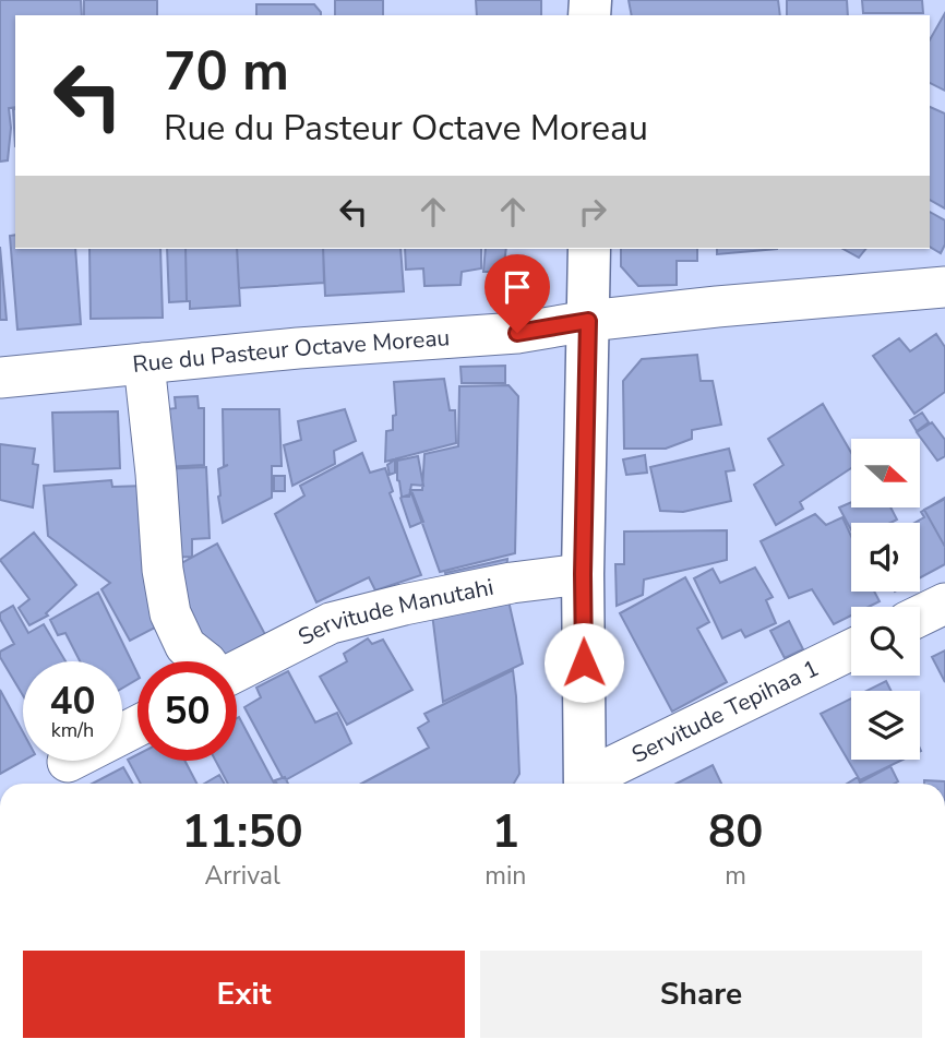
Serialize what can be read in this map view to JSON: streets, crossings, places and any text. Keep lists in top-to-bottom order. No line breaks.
{"streets":{"street":["Rue du Pasteur Octave Moreau","Servitude Manutahi","Servitude Tepihaa 1"]},"north":"right","page":{"turn":["70 m","Rue du Pasteur Octave Moreau"],"speed":"40 km/h","limit":"50","eta":["11:50","Arrival","1","min","80","m"],"buttons":["Exit","Share"]}}
